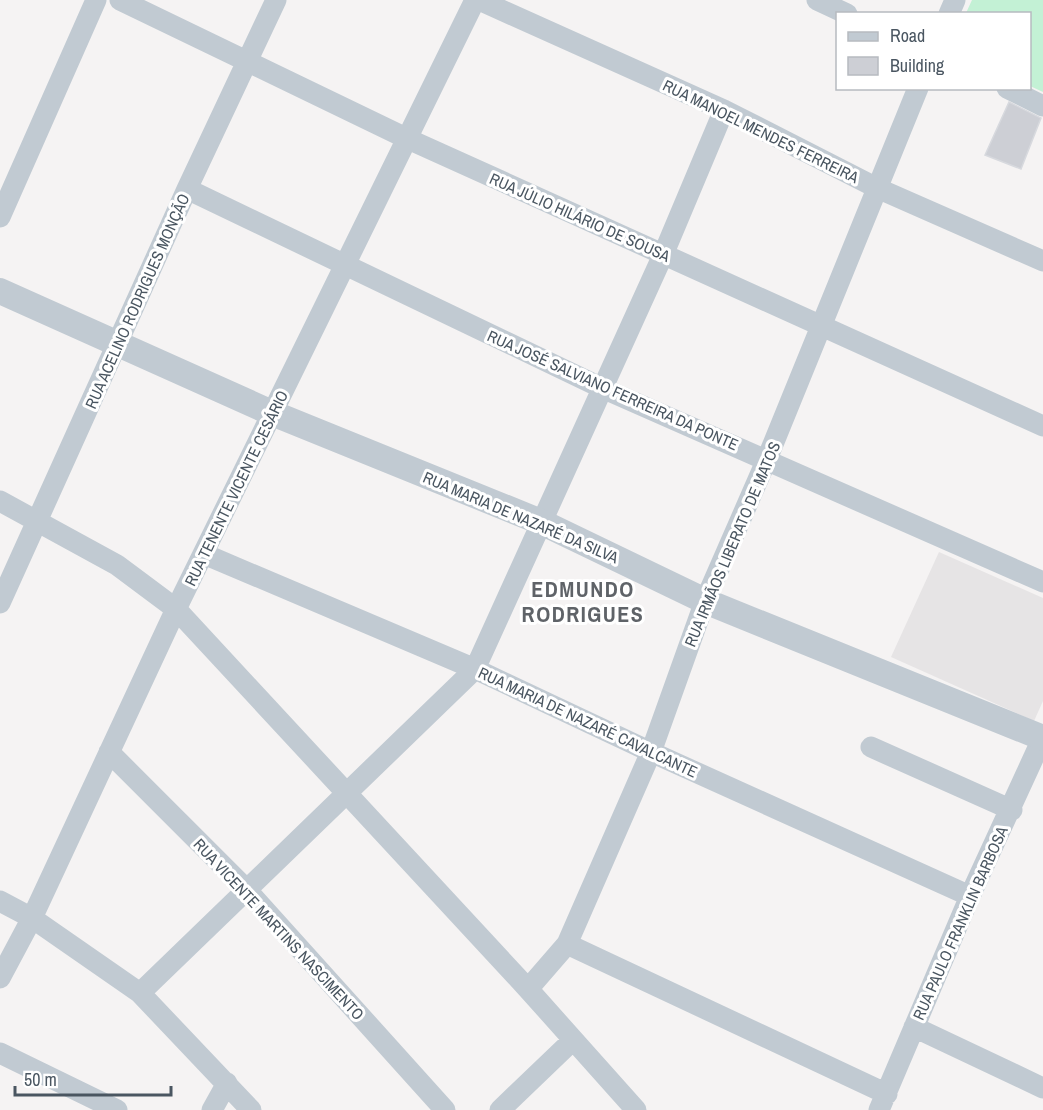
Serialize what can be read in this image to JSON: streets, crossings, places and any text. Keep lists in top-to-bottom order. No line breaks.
{"streets":{"street":["RUA MANOEL MENDES FERREIRA","RUA JÚLIO HILÁRIO DE SOUSA","RUA ACELINO RODRIGUES MONÇÃO","RUA JOSÉ SALVIANO FERREIRA DA PONTE","RUA TENENTE VICENTE CESÁRIO","RUA MARIA DE NAZARÉ DA SILVA","RUA IRMÃOS LIBERATO DE MATOS","RUA MARIA DE NAZARÉ CAVALCANTE","RUA PAULO FRANKLIN BARBOSA","RUA VICENTE MARTINS NASCIMENTO"]},"crossings":[["RUA MANOEL MENDES FERREIRA","RUA TENENTE VICENTE CESÁRIO"],["RUA MANOEL MENDES FERREIRA","RUA IRMÃOS LIBERATO DE MATOS"],["RUA JÚLIO HILÁRIO DE SOUSA","RUA ACELINO RODRIGUES MONÇÃO"],["RUA JÚLIO HILÁRIO DE SOUSA","RUA TENENTE VICENTE CESÁRIO"],["RUA JÚLIO HILÁRIO DE SOUSA","RUA IRMÃOS LIBERATO DE MATOS"],["RUA ACELINO RODRIGUES MONÇÃO","RUA JOSÉ SALVIANO FERREIRA DA PONTE"],["RUA ACELINO RODRIGUES MONÇÃO","RUA MARIA DE NAZARÉ DA SILVA"],["RUA JOSÉ SALVIANO FERREIRA DA PONTE","RUA TENENTE VICENTE CESÁRIO"],["RUA JOSÉ SALVIANO FERREIRA DA PONTE","RUA IRMÃOS LIBERATO DE MATOS"],["RUA TENENTE VICENTE CESÁRIO","RUA MARIA DE NAZARÉ DA SILVA"],["RUA TENENTE VICENTE CESÁRIO","RUA MARIA DE NAZARÉ CAVALCANTE"],["RUA TENENTE VICENTE CESÁRIO","RUA VICENTE MARTINS NASCIMENTO"],["RUA MARIA DE NAZARÉ DA SILVA","RUA IRMÃOS LIBERATO DE MATOS"],["RUA MARIA DE NAZARÉ DA SILVA","RUA PAULO FRANKLIN BARBOSA"],["RUA IRMÃOS LIBERATO DE MATOS","RUA MARIA DE NAZARÉ CAVALCANTE"],["RUA MARIA DE NAZARÉ CAVALCANTE","RUA PAULO FRANKLIN BARBOSA"]],"districts":["EDMUNDO RODRIGUES"],"legend":["Road","Building"],"scale_bar":"50 m"}
